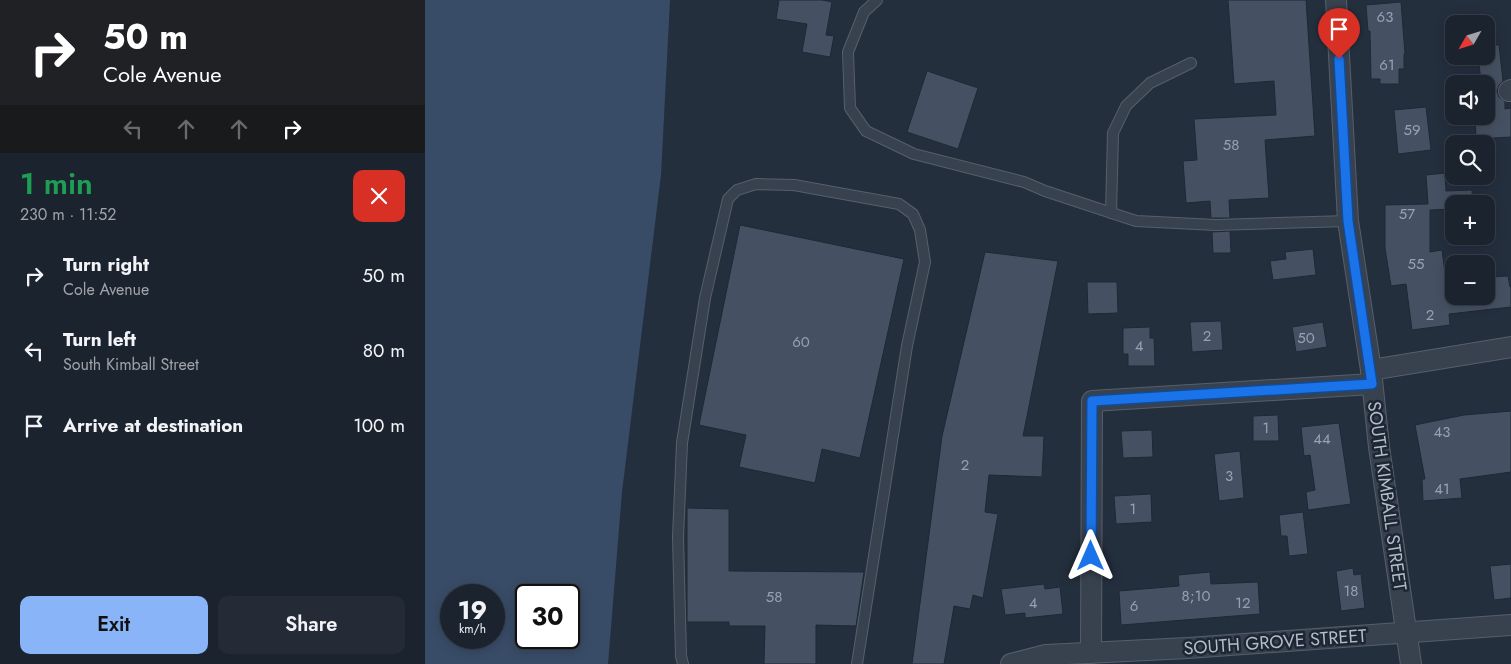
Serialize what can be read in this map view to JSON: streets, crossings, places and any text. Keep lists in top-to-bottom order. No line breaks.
{"streets":{"street":["SOUTH KIMBALL STREET","SOUTH GROVE STREET"]},"crossings":[["SOUTH KIMBALL STREET","SOUTH GROVE STREET"]],"house_numbers":["63","61","59","58","57","55","2","2","50","60","4","1","43","44","2","3","41","1","18","8;10","58","4","12","6"],"north":"bottom left","page":{"turn":["50 m","Cole Avenue"],"map_buttons":["+","−"],"heading":["1 min","230 m · 11:52"],"list":[{"name":"Turn right","note":"Cole Avenue","value":"50 m"},{"name":"Turn left","note":"South Kimball Street","value":"80 m"},{"name":"Arrive at destination","value":"100 m"}],"speed":"19 km/h","limit":"30","buttons":["Exit","Share"]}}
